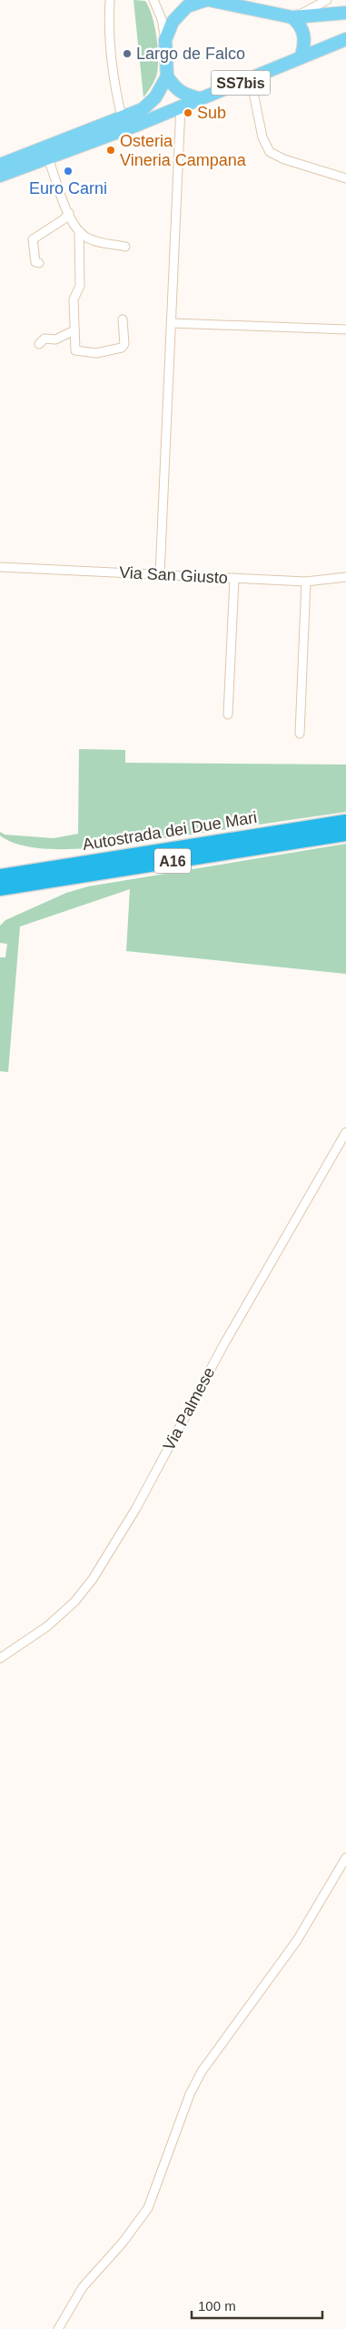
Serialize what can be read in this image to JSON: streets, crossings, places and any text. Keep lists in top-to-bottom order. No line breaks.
{"streets":{"highway":["Autostrada dei Due Mari","A16"],"main road":["SS7bis"],"street":["Via San Giusto","Via Palmese"]},"places":["Largo de Falco","Sub","Osteria Vineria Campana","Euro Carni"],"scale_bar":"100 m"}
